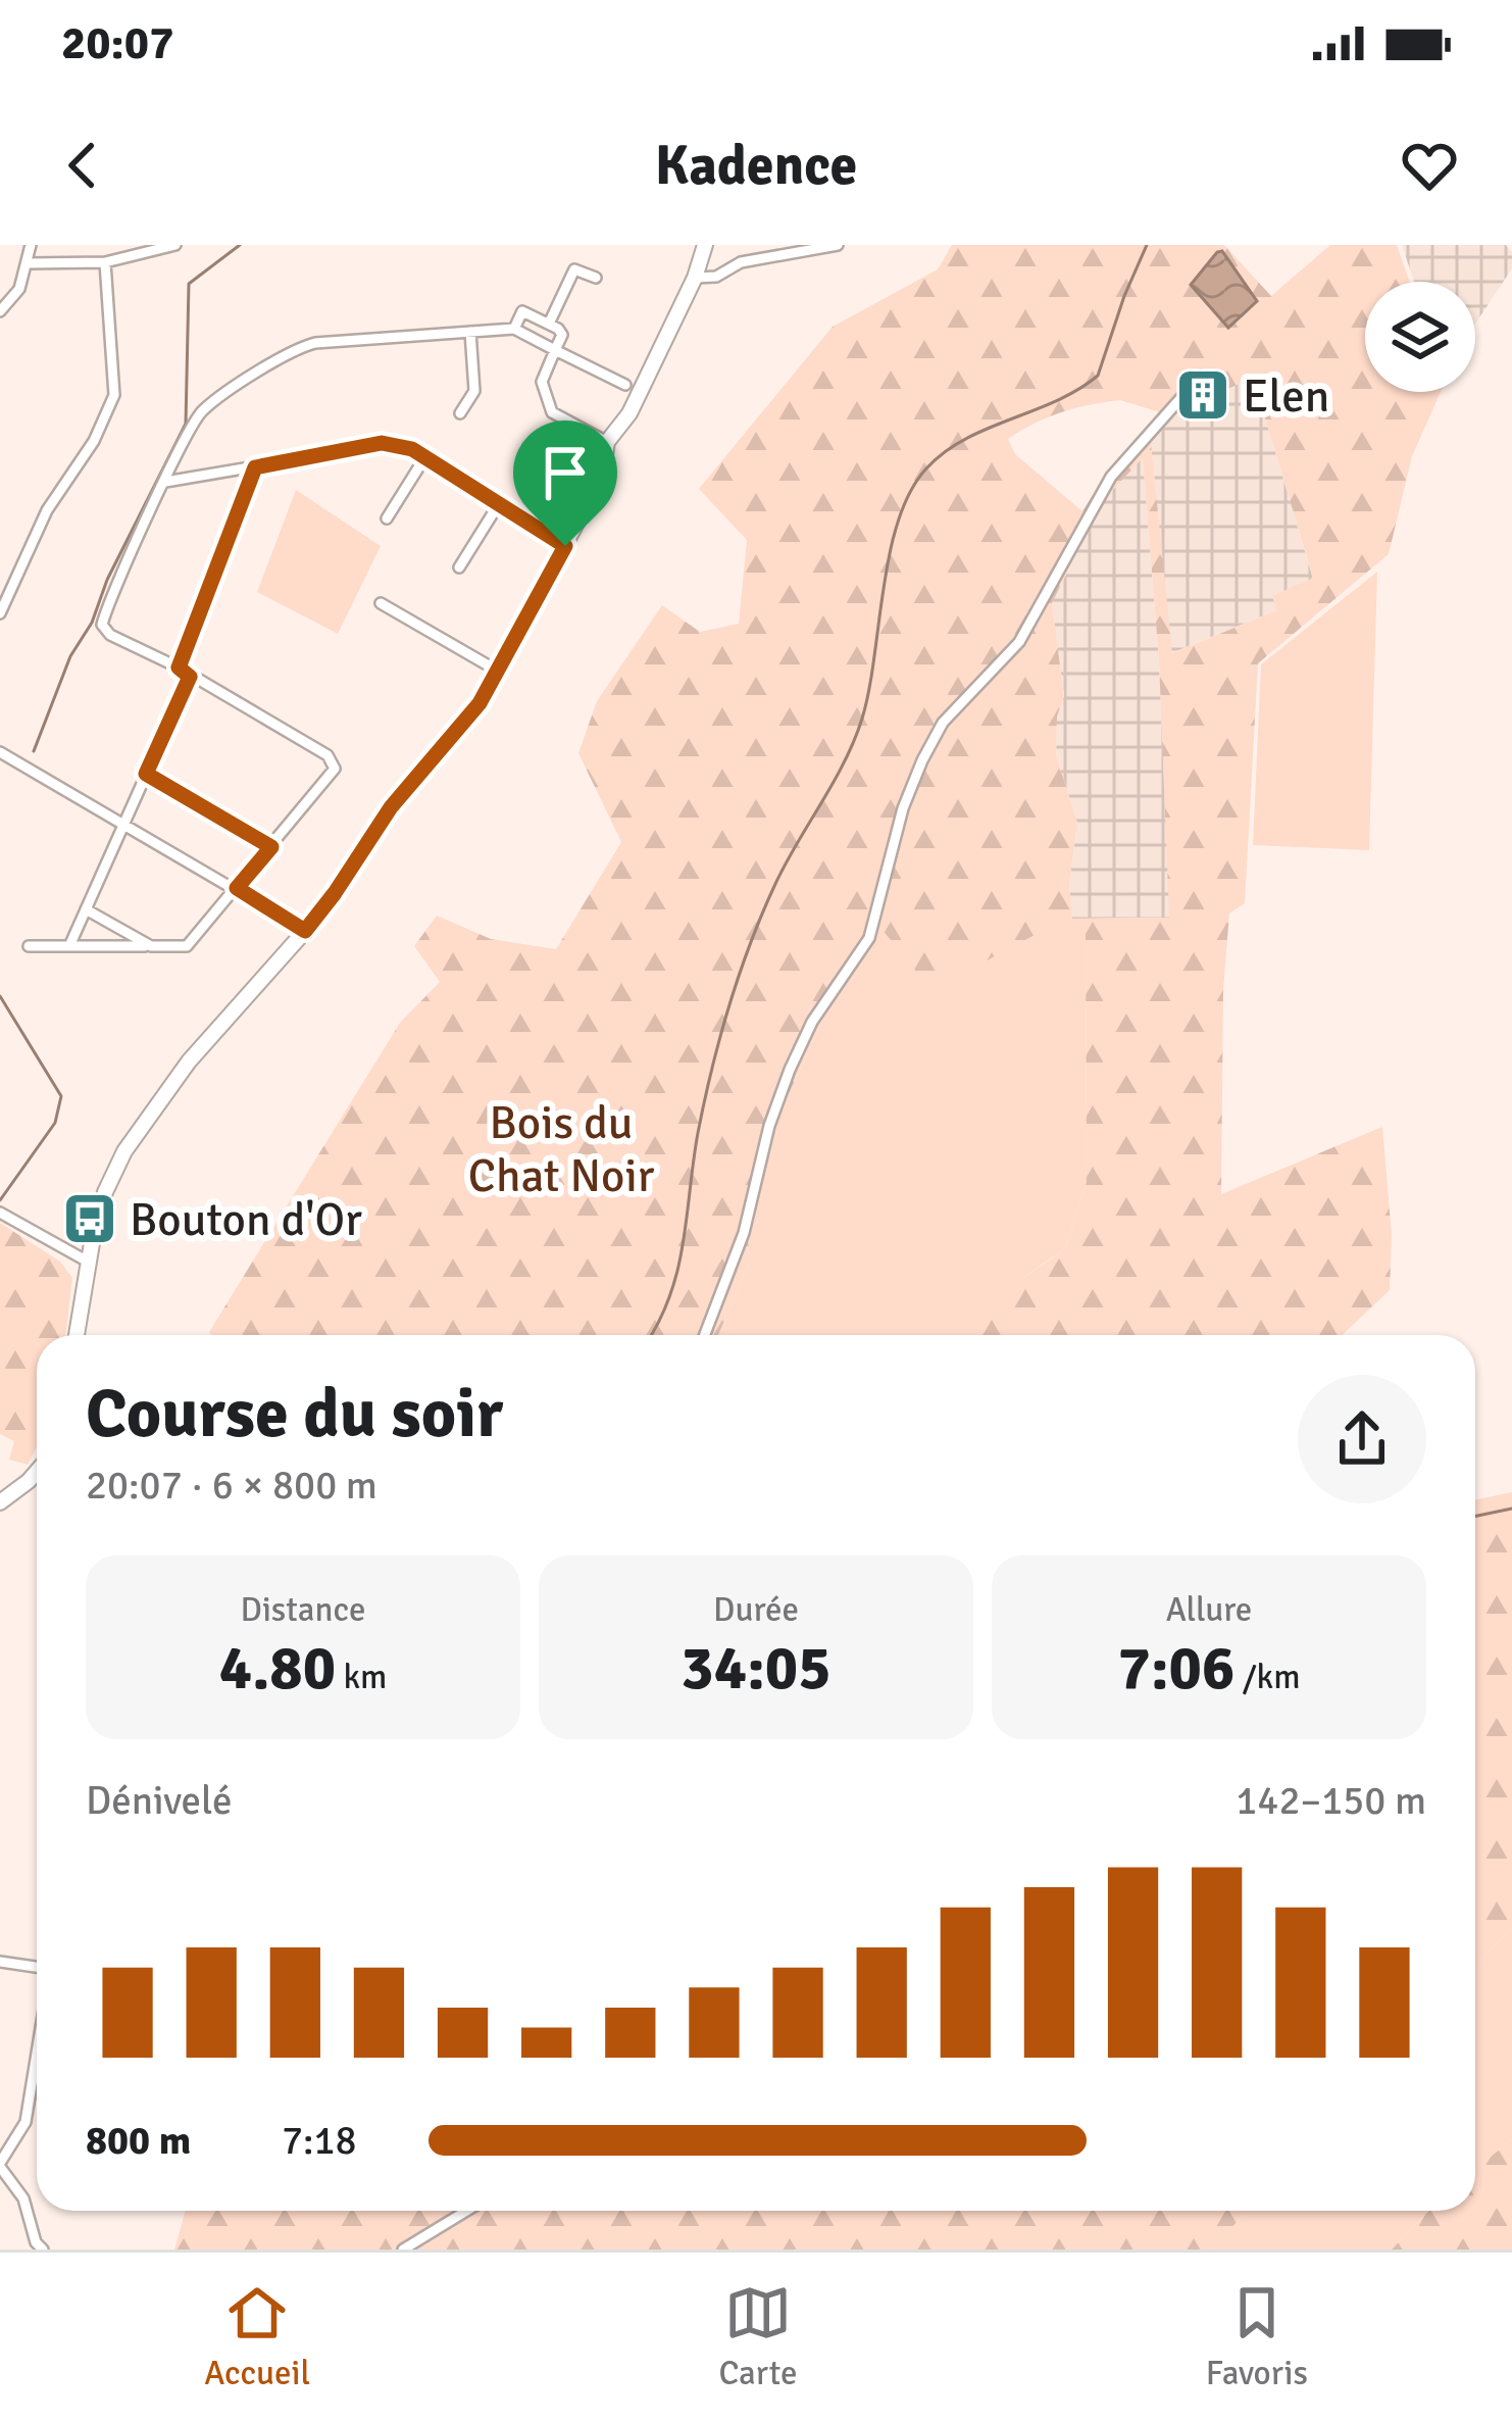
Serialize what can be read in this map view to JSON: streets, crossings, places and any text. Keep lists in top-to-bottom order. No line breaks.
{"parks":["Bois du Chat Noir"],"places":{"building":["Elen"],"bus stop":["Bouton d'Or"]},"page":{"status":"20:07","header":"Kadence","heading":["Course du soir","20:07 · 6 × 800 m"],"stats":[["Distance","4.80 km"],["Durée","34:05"],["Allure","7:06 /km"]],"chart":["Dénivelé","142–150 m"],"list":[{"name":"800 m","note":"7:18"}],"tabs":["Accueil","Carte","Favoris"]}}
